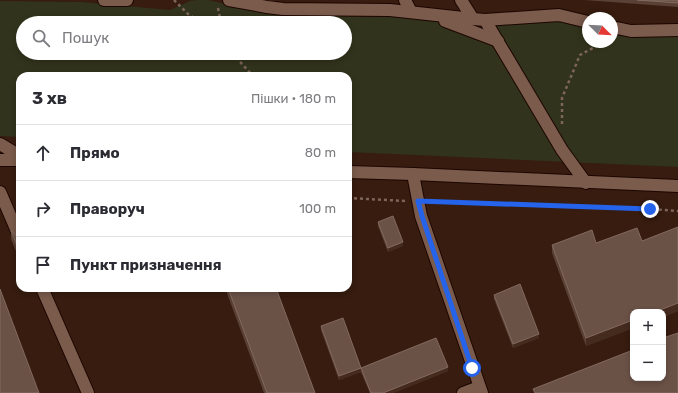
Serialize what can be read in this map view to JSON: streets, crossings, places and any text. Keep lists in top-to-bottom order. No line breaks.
{"north":"bottom right","page":{"search":"Пошук","heading":["3 хв","Пішки · 180 m"],"list":[["Прямо","80 m"],["Праворуч","100 m"],"Пункт призначення"],"map_buttons":["+","−"]}}
